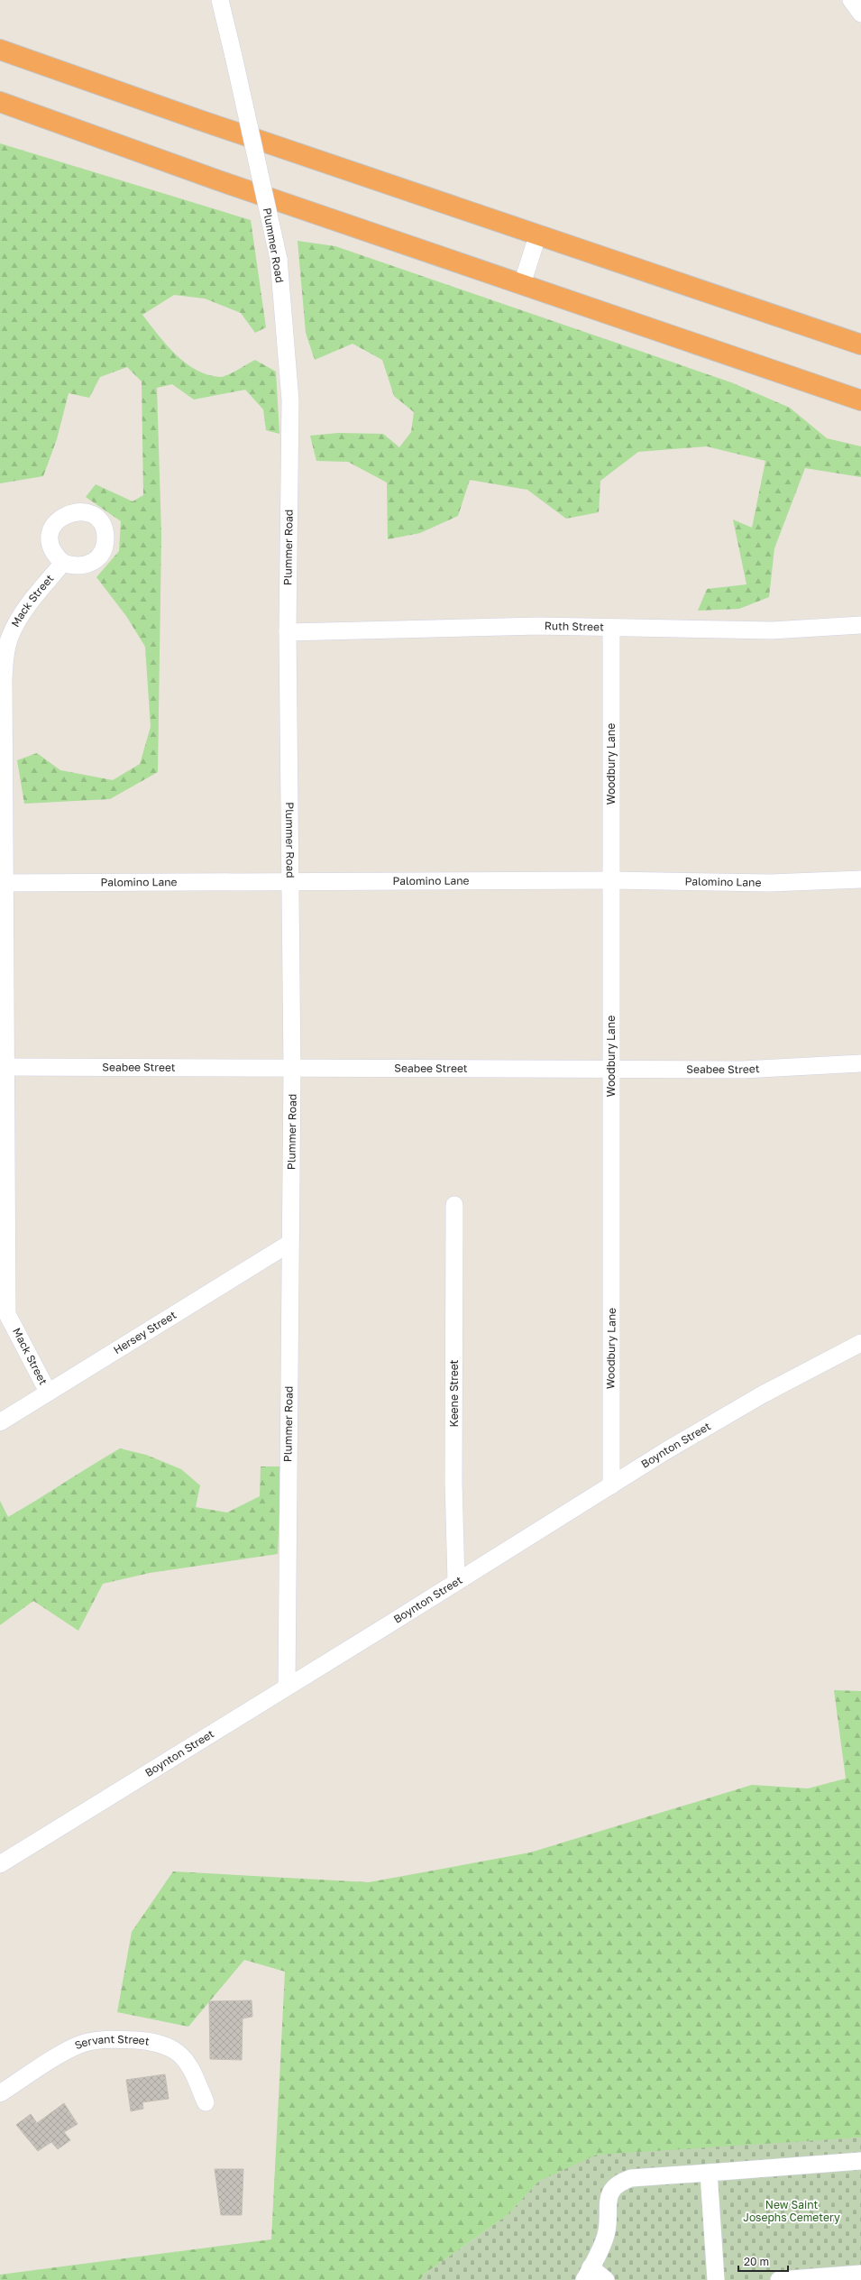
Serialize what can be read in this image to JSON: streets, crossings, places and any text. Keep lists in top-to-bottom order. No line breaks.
{"streets":{"street":["Plummer Road","Mack Street","Ruth Street","Woodbury Lane","Palomino Lane","Seabee Street","Hersey Street","Keene Street","Boynton Street","Servant Street"]},"crossings":[["Plummer Road","Ruth Street"],["Plummer Road","Palomino Lane"],["Plummer Road","Seabee Street"],["Plummer Road","Hersey Street"],["Plummer Road","Boynton Street"],["Mack Street","Palomino Lane"],["Mack Street","Seabee Street"],["Mack Street","Hersey Street"],["Ruth Street","Woodbury Lane"],["Woodbury Lane","Palomino Lane"],["Woodbury Lane","Seabee Street"],["Woodbury Lane","Boynton Street"],["Keene Street","Boynton Street"]],"parks":["New Saint Josephs Cemetery"],"scale_bar":"20 m"}
